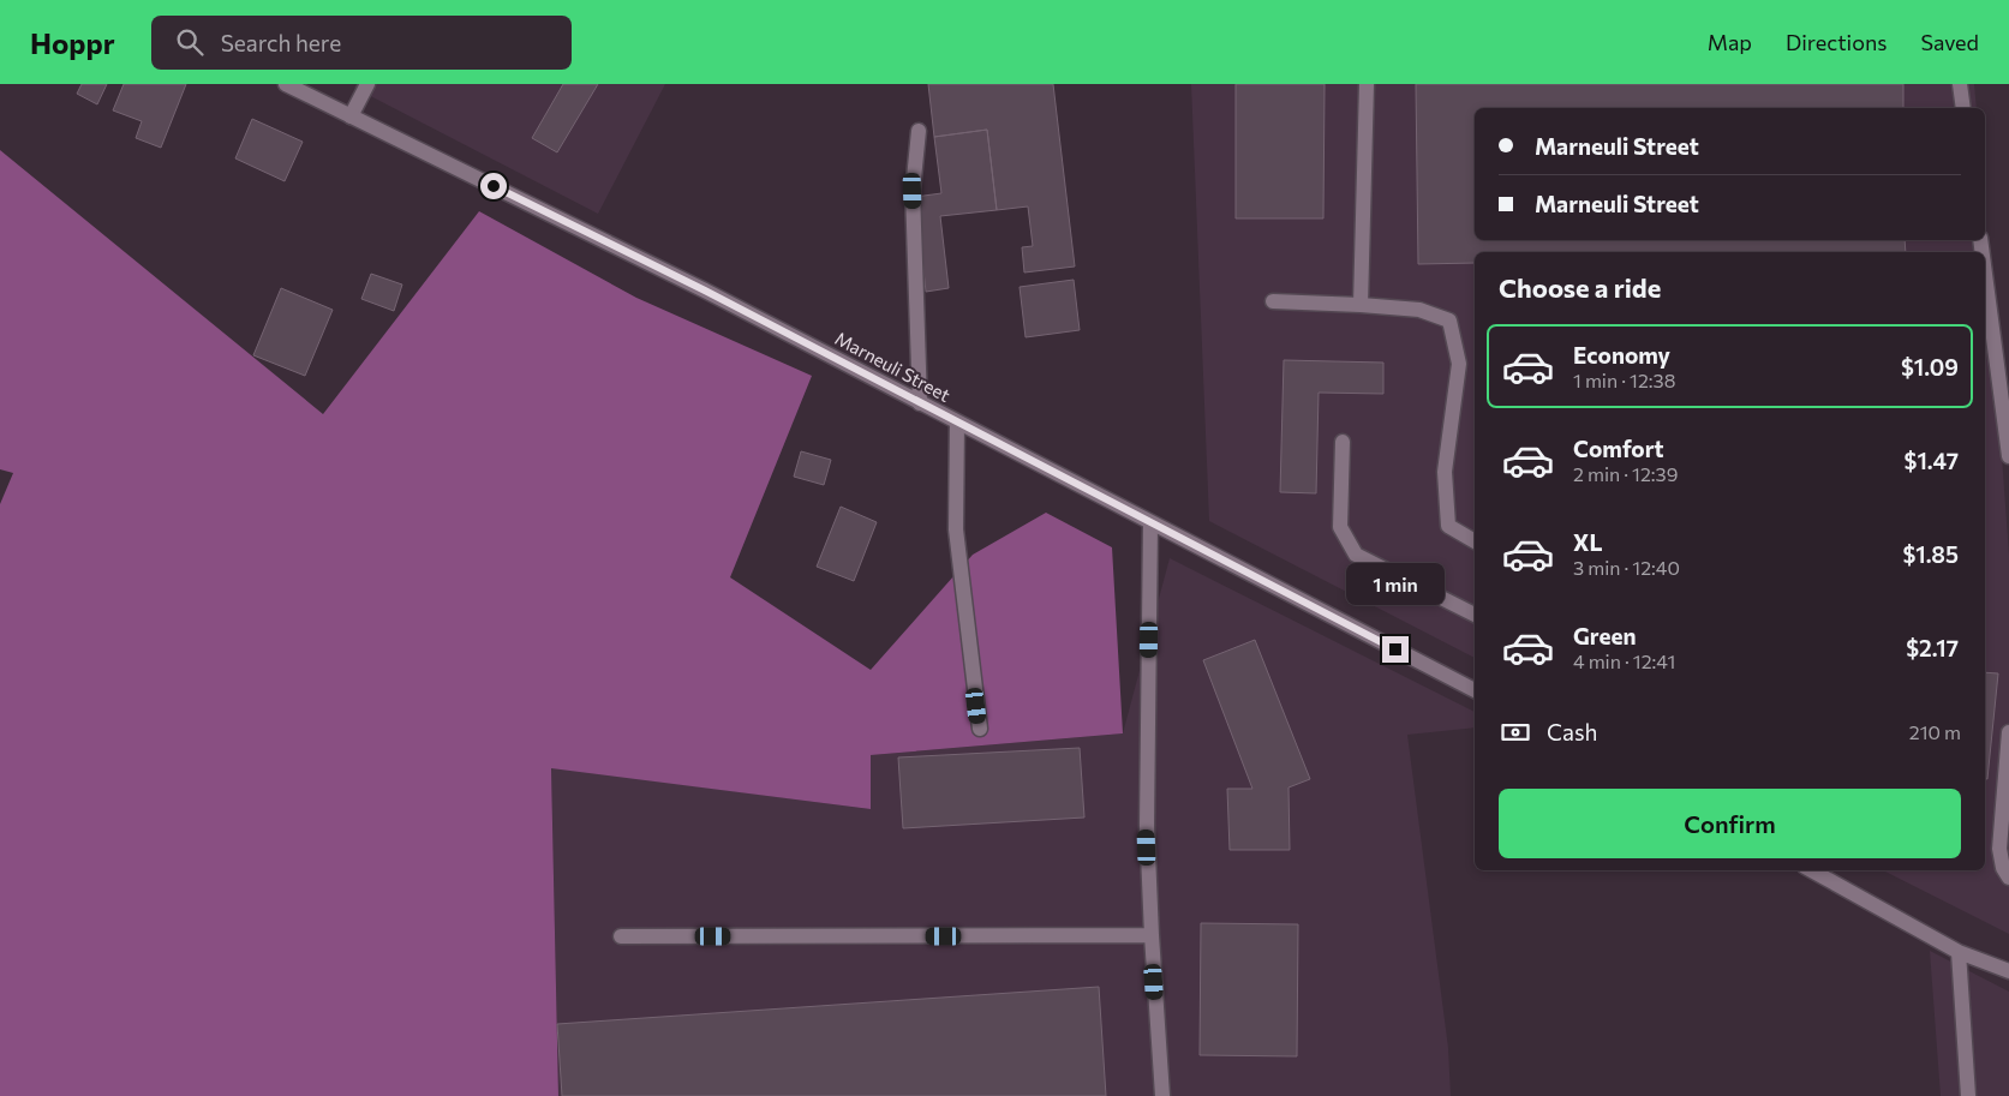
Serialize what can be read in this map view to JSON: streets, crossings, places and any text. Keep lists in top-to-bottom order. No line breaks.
{"streets":{"street":["Marneuli Street"]},"page":{"header":"Hoppr","search":"Search here","nav":["Map","Directions","Saved"],"banner":["Marneuli Street","Marneuli Street"],"heading":"Choose a ride","list":[{"name":"Economy","note":"1 min · 12:38","value":"$1.09"},{"name":"Comfort","note":"2 min · 12:39","value":"$1.47"},{"name":"XL","note":"3 min · 12:40","value":"$1.85"},{"name":"Green","note":"4 min · 12:41","value":"$2.17"}],"bubble":"1 min","pay":["Cash","210 m"],"buttons":"Confirm"}}
